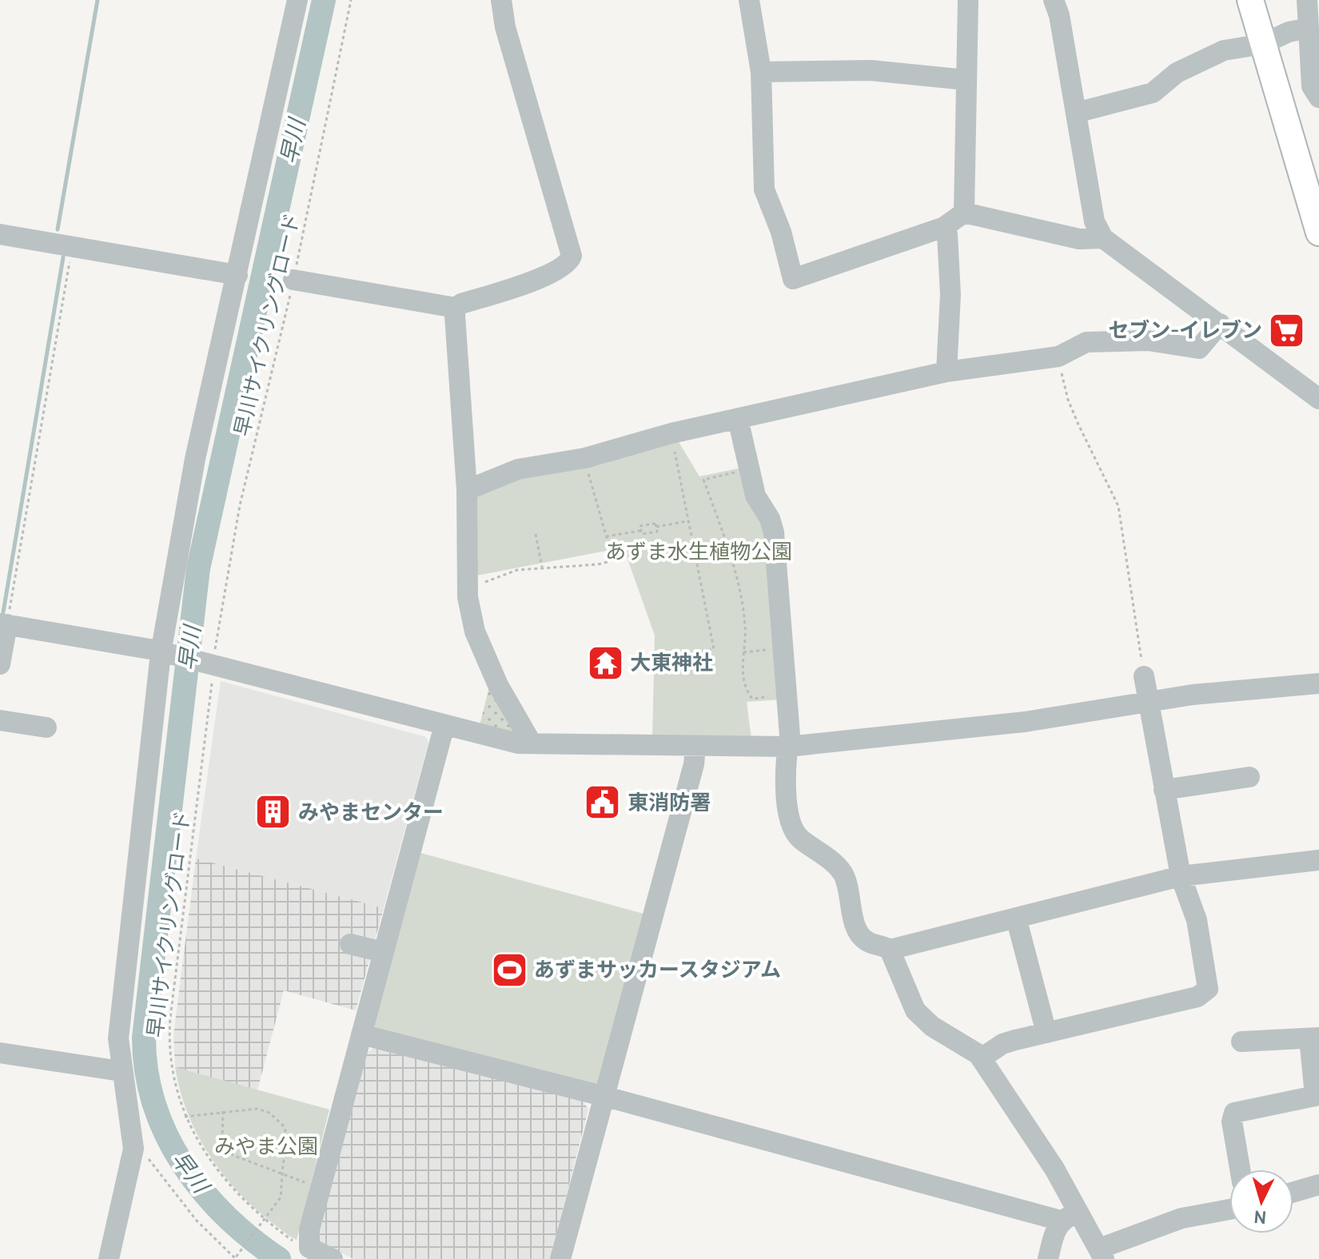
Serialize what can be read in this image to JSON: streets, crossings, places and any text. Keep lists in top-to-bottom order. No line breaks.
{"streets":{"path":["早川サイクリングロード"]},"water":["早川"],"parks":["あずま水生植物公園","みやま公園"],"places":{"supermarket":["セブン-イレブン"],"temple":["大東神社"],"public building":["東消防署"],"building":["みやまセンター"],"sports":["あずまサッカースタジアム"]},"north":"bottom"}
